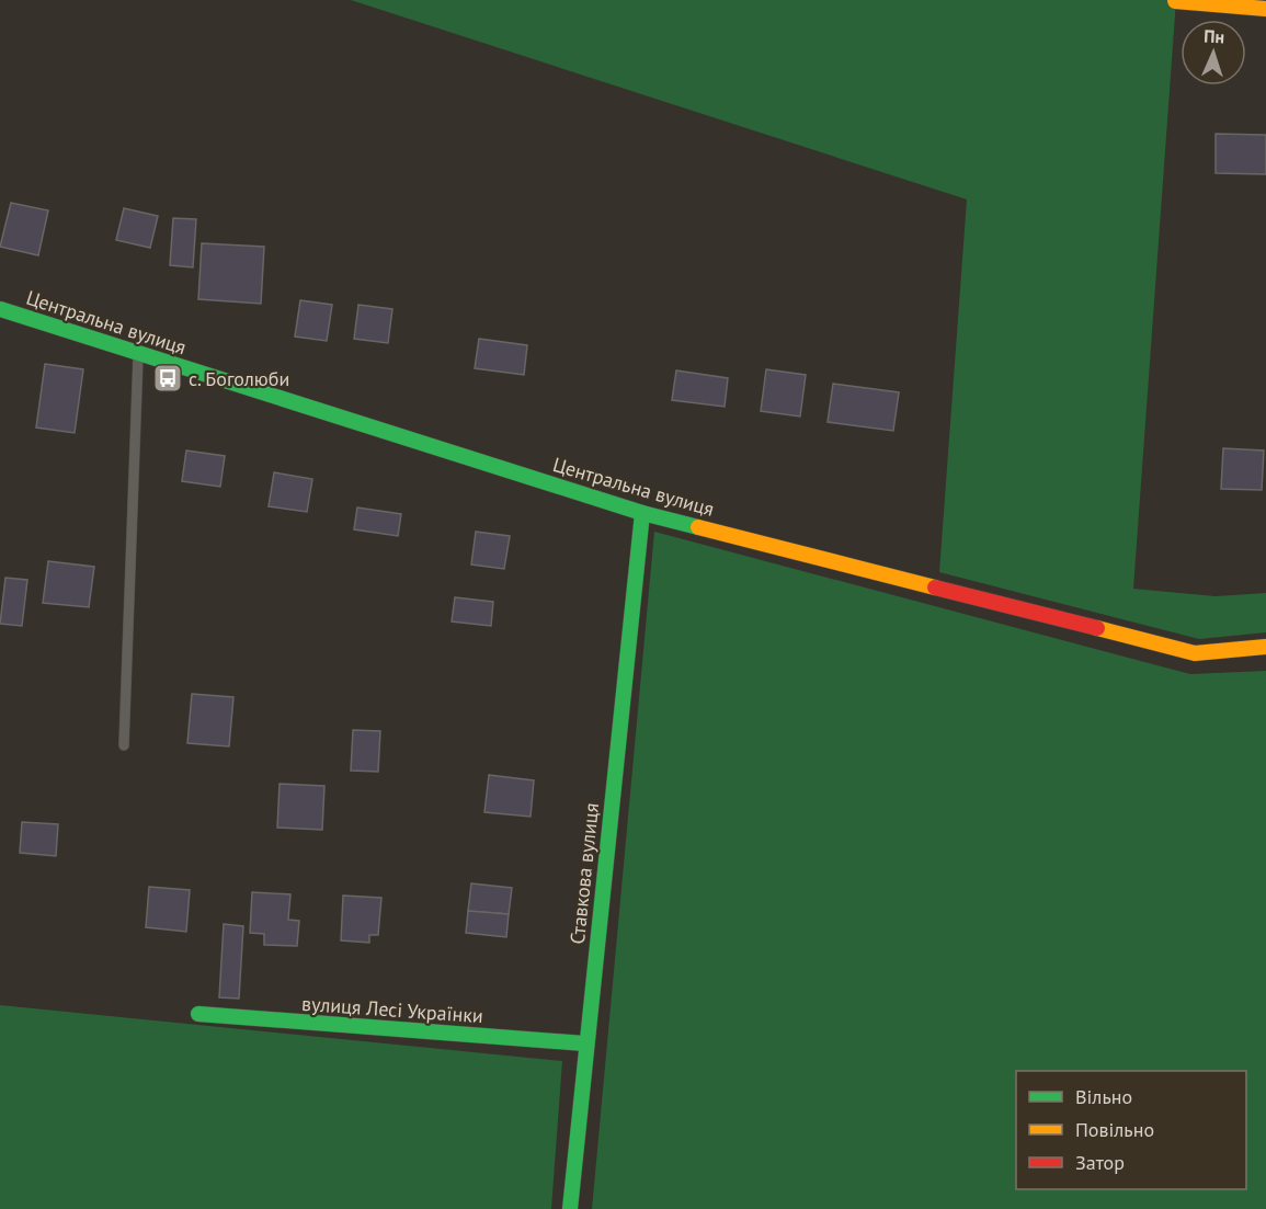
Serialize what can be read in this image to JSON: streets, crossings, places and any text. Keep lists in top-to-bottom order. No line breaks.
{"streets":{"street":["Центральна вулиця","Ставкова вулиця","вулиця Лесі Українки"]},"crossings":[["Центральна вулиця","Ставкова вулиця"],["Ставкова вулиця","вулиця Лесі Українки"]],"places":{"bus stop":["с. Боголюби"]},"legend":["Вільно","Повільно","Затор"],"north":"top"}
